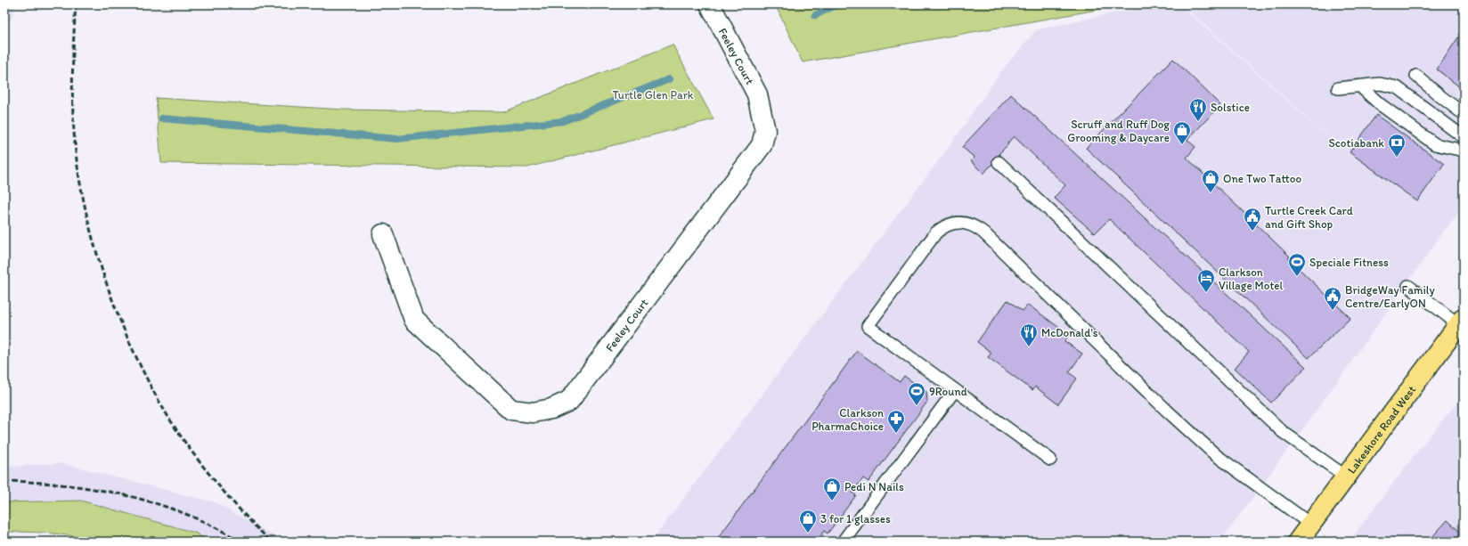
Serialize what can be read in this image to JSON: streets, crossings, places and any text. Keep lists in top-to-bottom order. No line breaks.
{"streets":{"main road":["Lakeshore Road West"],"street":["Feeley Court"]},"parks":["Turtle Glen Park"],"places":{"restaurant":["Solstice","McDonald's"],"shop":["Scruff and Ruff Dog Grooming & Daycare","One Two Tattoo","Pedi N Nails","3 for 1 glasses"],"bank":["Scotiabank"],"public building":["Turtle Creek Card and Gift Shop","BridgeWay Family Centre/EarlyON"],"sports":["Speciale Fitness","9Round"],"hotel":["Clarkson Village Motel"],"pharmacy":["Clarkson PharmaChoice"]}}
